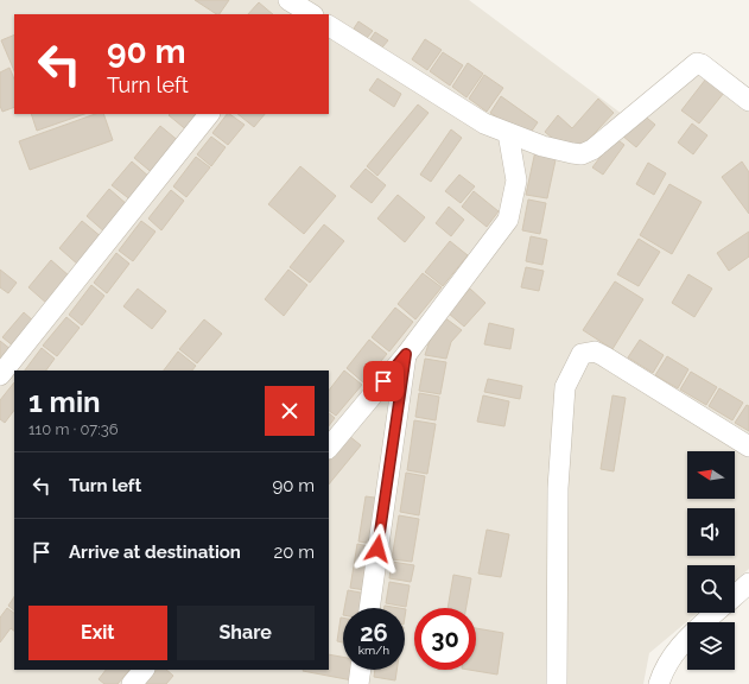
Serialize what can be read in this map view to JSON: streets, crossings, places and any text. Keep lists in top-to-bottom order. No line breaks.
{"north":"left","page":{"turn":["90 m","Turn left"],"heading":["1 min","110 m · 07:36"],"list":[{"name":"Turn left","value":"90 m"},{"name":"Arrive at destination","value":"20 m"}],"buttons":["Exit","Share"],"speed":"26 km/h","limit":"30"}}
